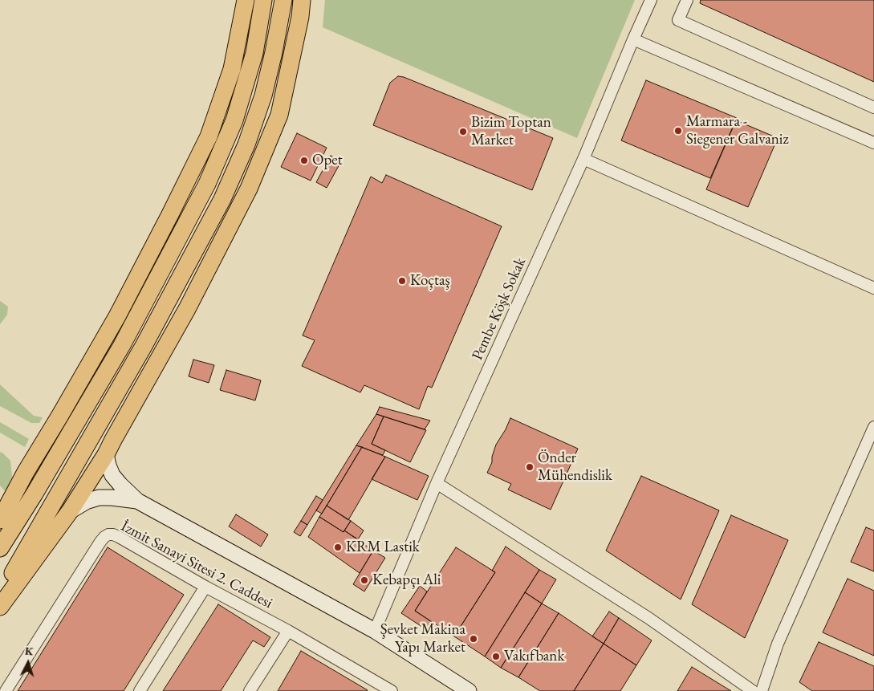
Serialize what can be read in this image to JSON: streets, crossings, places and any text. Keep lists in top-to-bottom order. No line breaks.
{"streets":{"street":["Pembe Köşk Sokak","İzmit Sanayi Sitesi 2. Caddesi"]},"places":["Marmara - Siegener Galvaniz","Bizim Toptan Market","Opet","Koçtaş","Önder Mühendislik","KRM Lastik","Kebapçı Ali","Şevket Makina Yapı Market","Vakıfbank"],"north":"top"}
